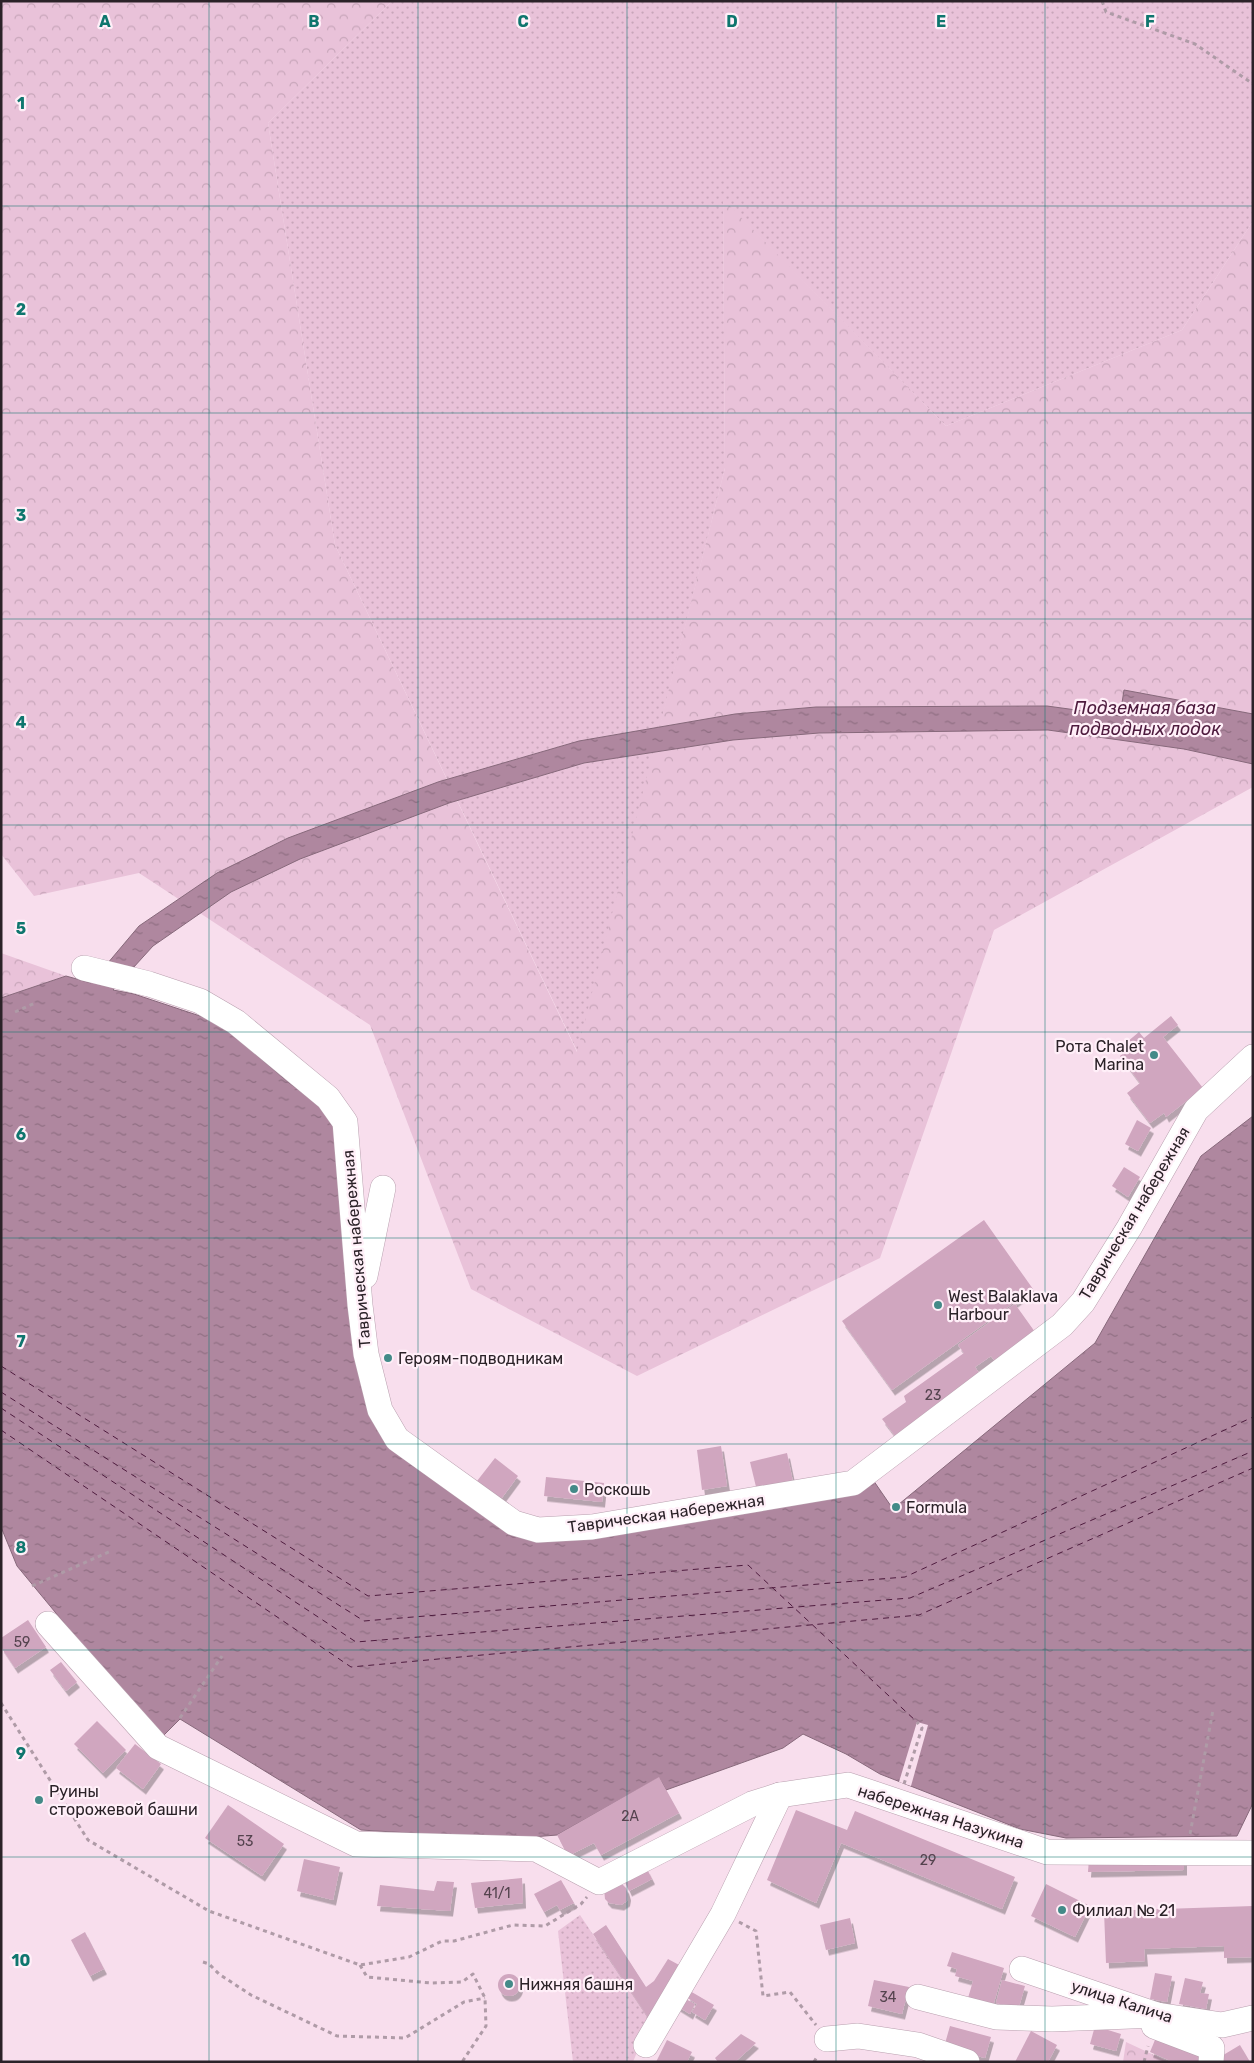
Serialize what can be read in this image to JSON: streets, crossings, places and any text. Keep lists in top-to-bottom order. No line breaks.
{"streets":{"street":["Таврическая набережная","набережная Назукина","улица Калича"]},"water":["Подземная база подводных лодок"],"places":["Рота Chalet Marina","West Balaklava Harbour","Героям-подводникам","Роскошь","Formula","Руины сторожевой башни","Филиал № 21","Нижняя башня"],"house_numbers":["23","59","2А","53","29","41/1","34"],"grid":{"columns":["A","B","C","D","E","F"],"rows":["1","2","3","4","5","6","7","8","9","10"]}}
